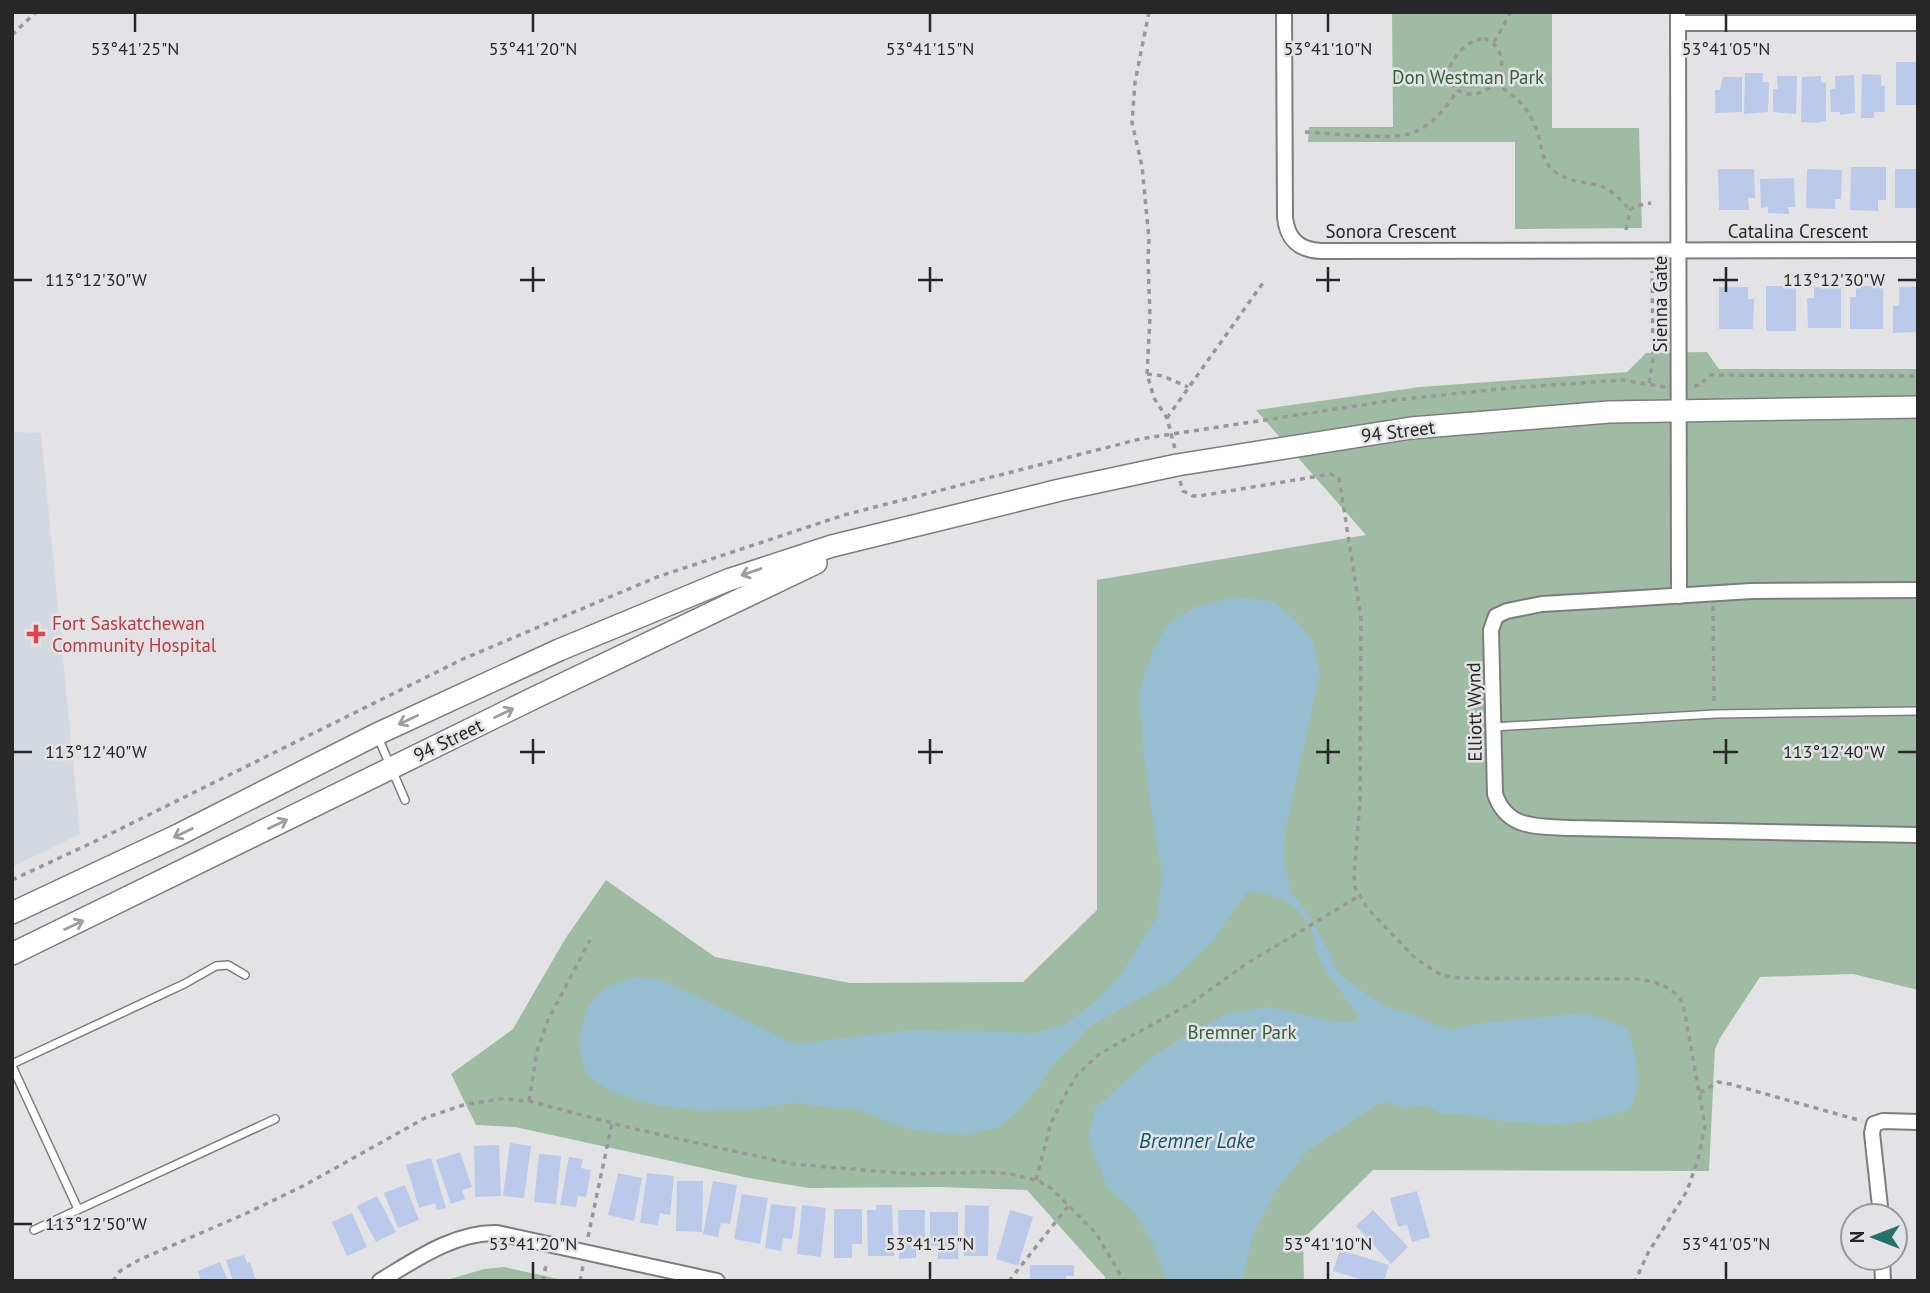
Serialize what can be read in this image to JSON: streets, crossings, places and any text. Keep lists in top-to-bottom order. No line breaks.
{"streets":{"main road":["94 Street"],"street":["Sonora Crescent","Catalina Crescent","Sienna Gate","Elliott Wynd"]},"crossings":[["Sonora Crescent","Catalina Crescent"],["Sonora Crescent","Sienna Gate"],["Catalina Crescent","Sienna Gate"],["Sienna Gate","94 Street"],["Sienna Gate","Elliott Wynd"]],"water":["Bremner Lake"],"parks":["Don Westman Park","Bremner Park"],"places":{"health":["Fort Saskatchewan Community Hospital"]},"north":"left","coordinates":["53°41'25\"N","53°41'20\"N","53°41'15\"N","53°41'10\"N","53°41'05\"N","113°12'30\"W","113°12'40\"W","113°12'50\"W"]}
